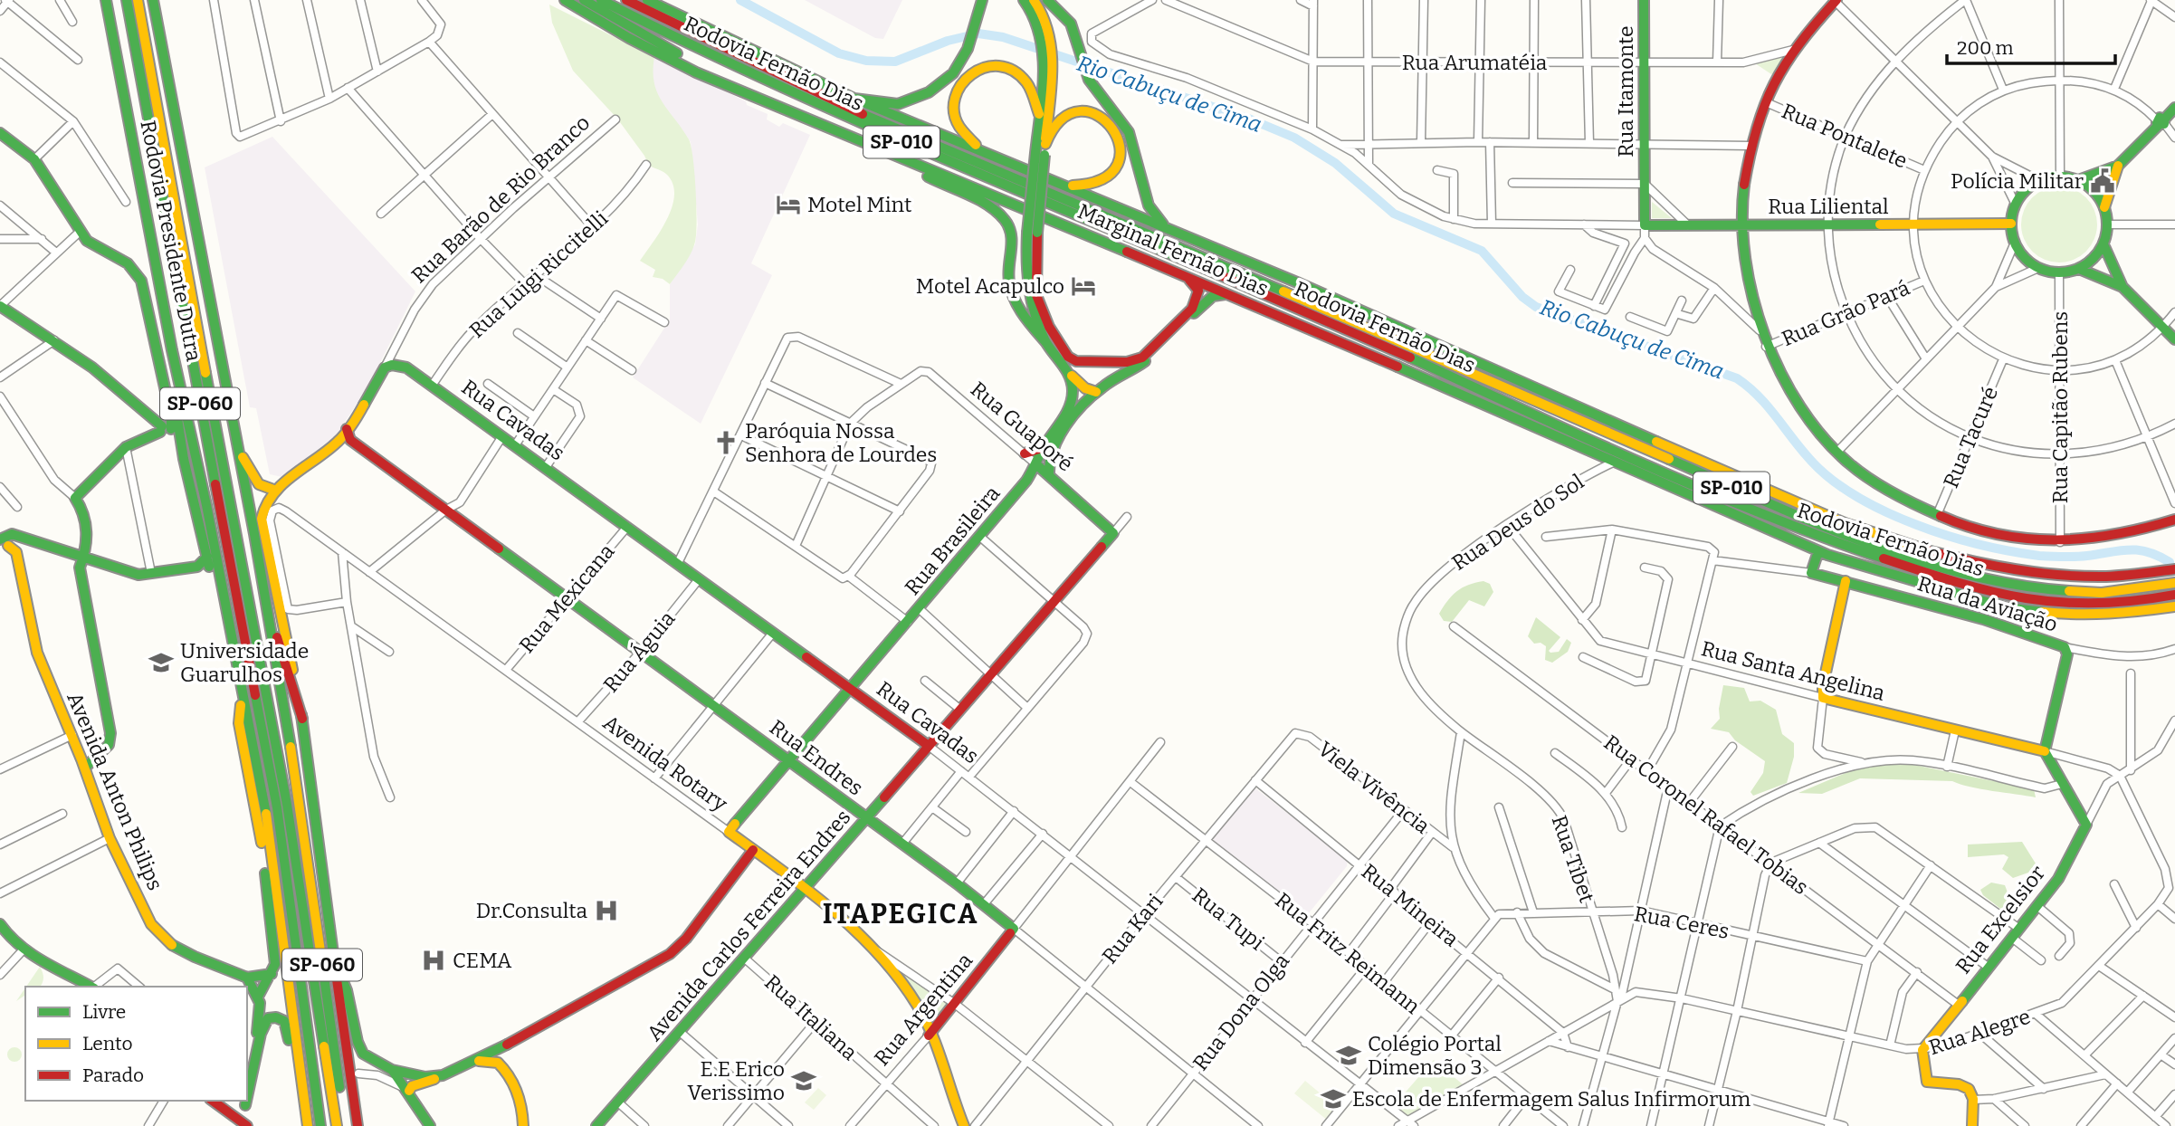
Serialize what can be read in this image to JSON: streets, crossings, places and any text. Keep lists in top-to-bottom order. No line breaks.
{"streets":{"main road":["Rodovia Fernão Dias","Rua Itamonte","SP-010","Rua Barão de Rio Branco","Rua Liliental","Rodovia Presidente Dutra","Marginal Fernão Dias","SP-060","Rua Cavadas","Rua Guaporé","Rua Brasileira","Rua da Aviação","Rua Santa Angelina","Rua Endres","Avenida Rotary","Avenida Anton Philips","Rua Excelsior","Avenida Carlos Ferreira Endres","Rua Argentina"],"street":["Rua Arumatéia","Rua Pontalete","Rua Luigi Riccitelli","Rua Grão Pará","Rua Capitão Rubens","Rua Tacuré","Rua Deus do Sol","Rua Mexicana","Rua Águia","Viela Vivência","Rua Coronel Rafael Tobias","Rua Tibet","Rua Mineira","Rua Tupi","Rua Ceres","Rua Kari","Rua Fritz Reimann","Rua Dona Olga","Rua Italiana","Rua Alegre"]},"crossings":[["Rua Arumatéia","Rua Itamonte"],["Rua Itamonte","Rua Liliental"],["Rua Barão de Rio Branco","Rua Cavadas"],["Rua Barão de Rio Branco","Rua Endres"],["Rua Liliental","Rua Capitão Rubens"],["Marginal Fernão Dias","Rua Deus do Sol"],["Rua Luigi Riccitelli","Rua Cavadas"],["Rua Cavadas","Rua Brasileira"],["Rua Cavadas","Rua Mexicana"],["Rua Cavadas","Rua Águia"],["Rua Cavadas","Avenida Carlos Ferreira Endres"],["Rua Cavadas","Rua Kari"],["Rua Cavadas","Rua Argentina"],["Rua Cavadas","Rua Dona Olga"],["Rua Guaporé","Rua Brasileira"],["Rua Guaporé","Avenida Carlos Ferreira Endres"],["Rua Deus do Sol","Rua Santa Angelina"],["Rua Deus do Sol","Rua Tibet"],["Rua Brasileira","Rua Endres"],["Rua Brasileira","Avenida Rotary"],["Rua Mexicana","Rua Endres"],["Rua Mexicana","Avenida Rotary"],["Rua da Aviação","Rua Santa Angelina"],["Rua Águia","Rua Endres"],["Rua Águia","Avenida Rotary"],["Rua Santa Angelina","Rua Excelsior"],["Rua Santa Angelina","Rua Alegre"],["Rua Endres","Avenida Carlos Ferreira Endres"],["Rua Endres","Rua Kari"],["Rua Endres","Rua Argentina"],["Rua Endres","Rua Dona Olga"],["Avenida Rotary","Avenida Carlos Ferreira Endres"],["Avenida Rotary","Rua Argentina"],["Viela Vivência","Rua Kari"],["Viela Vivência","Rua Dona Olga"],["Rua Coronel Rafael Tobias","Rua Excelsior"],["Rua Tibet","Rua Ceres"],["Rua Mineira","Rua Kari"],["Rua Mineira","Rua Dona Olga"],["Rua Tupi","Rua Kari"],["Rua Tupi","Rua Dona Olga"],["Rua Excelsior","Rua Alegre"],["Avenida Carlos Ferreira Endres","Rua Italiana"],["Rua Kari","Rua Fritz Reimann"],["Rua Fritz Reimann","Rua Argentina"],["Rua Fritz Reimann","Rua Dona Olga"],["Rua Argentina","Rua Italiana"]],"districts":["ITAPEGICA"],"water":["Rio Cabuçu de Cima"],"places":{"public building":["Polícia Militar"],"hotel":["Motel Mint","Motel Acapulco"],"church":["Paróquia Nossa Senhora de Lourdes"],"school or university":["Universidade Guarulhos","Colégio Portal Dimensão 3","E.E Erico Verissimo","Escola de Enfermagem Salus Infirmorum"],"hospital":["Dr.Consulta","CEMA"]},"legend":["Livre","Lento","Parado"],"scale_bar":"200 m"}
